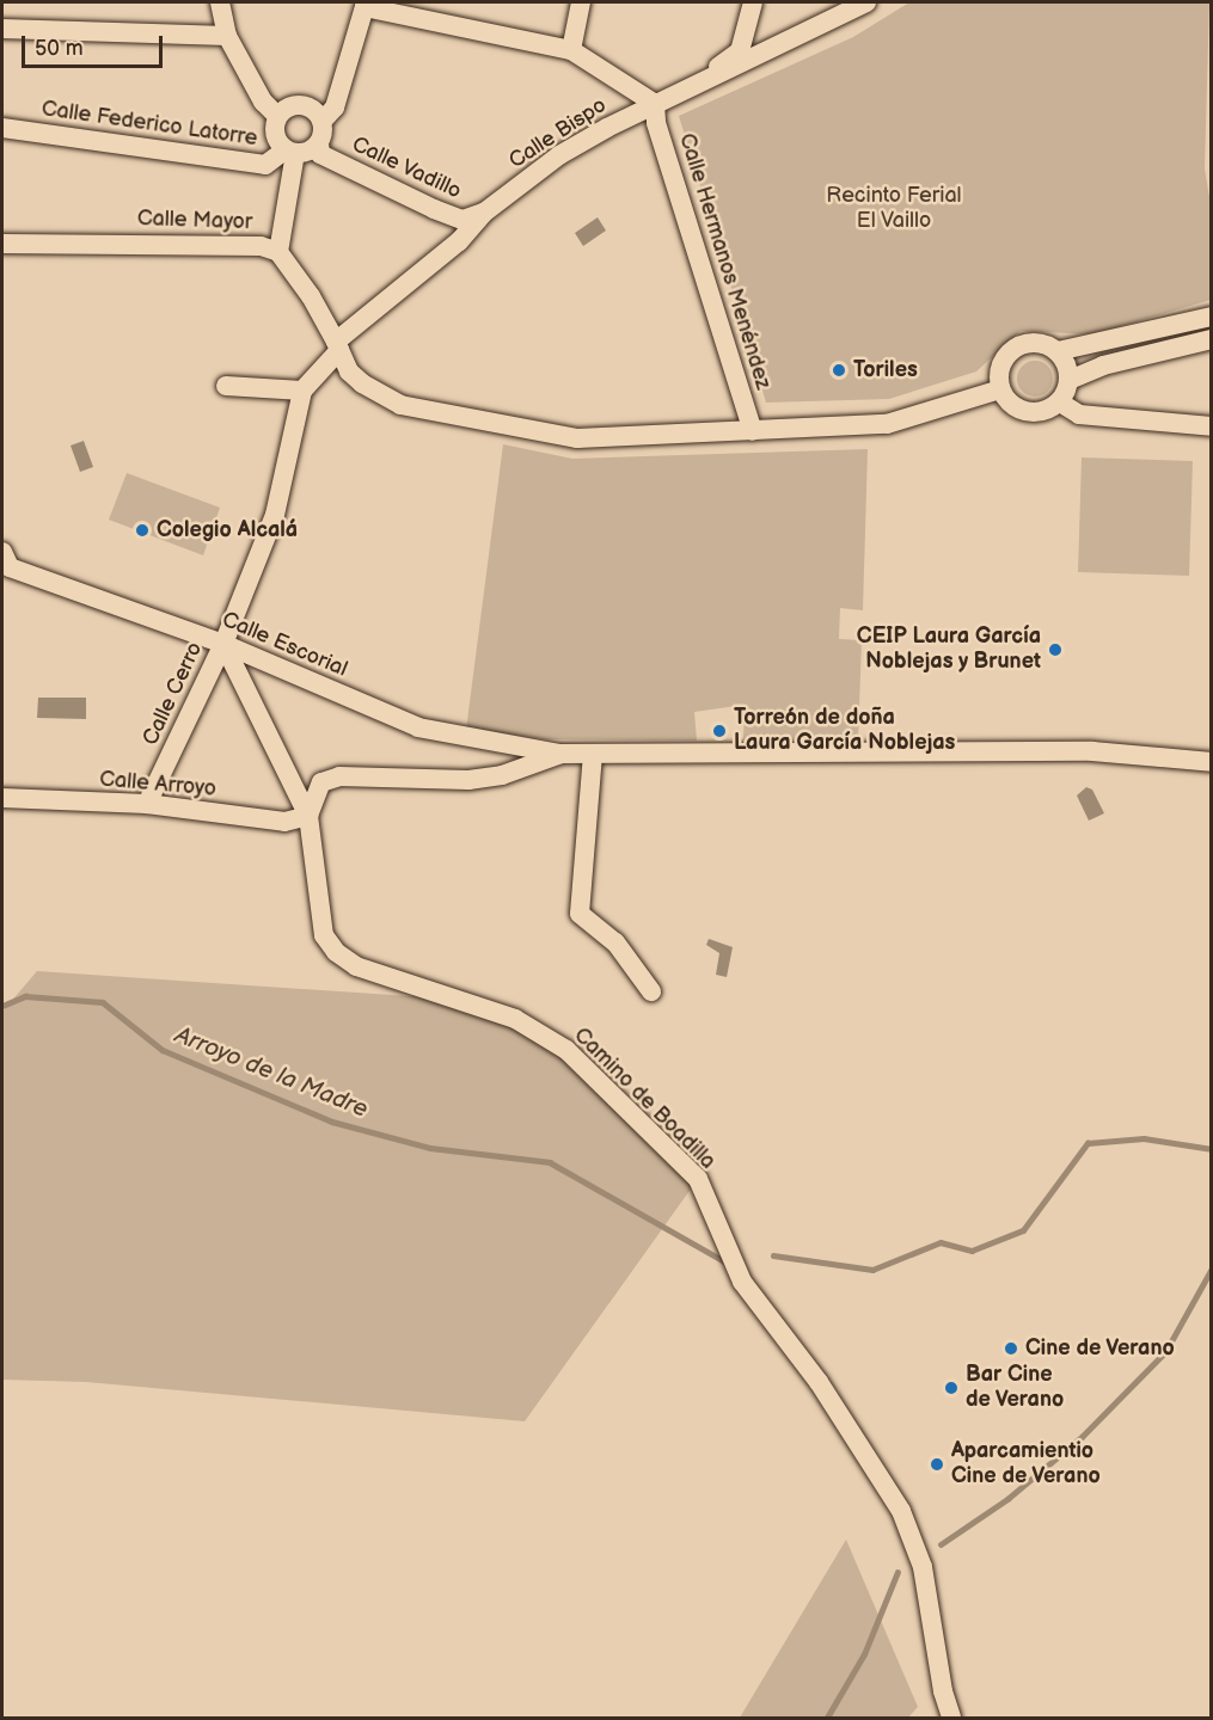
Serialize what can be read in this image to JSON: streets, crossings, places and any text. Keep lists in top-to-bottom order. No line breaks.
{"streets":{"street":["Calle Federico Latorre","Calle Bispo","Calle Vadillo","Calle Mayor","Calle Hermanos Menéndez","Calle Escorial","Calle Cerro","Calle Arroyo","Camino de Boadilla"]},"crossings":[["Calle Federico Latorre","Calle Vadillo"],["Calle Bispo","Calle Vadillo"],["Calle Bispo","Calle Mayor"],["Calle Bispo","Calle Hermanos Menéndez"],["Calle Bispo","Calle Cerro"],["Calle Mayor","Calle Hermanos Menéndez"],["Calle Escorial","Calle Cerro"],["Calle Cerro","Calle Arroyo"],["Calle Arroyo","Camino de Boadilla"]],"water":["Arroyo de la Madre"],"parks":["Recinto Ferial El Vaillo"],"places":["Toriles","Colegio Alcalá","CEIP Laura García Noblejas y Brunet","Torreón de doña Laura García Noblejas","Cine de Verano","Bar Cine de Verano","Aparcamientio Cine de Verano"],"scale_bar":"50 m"}
